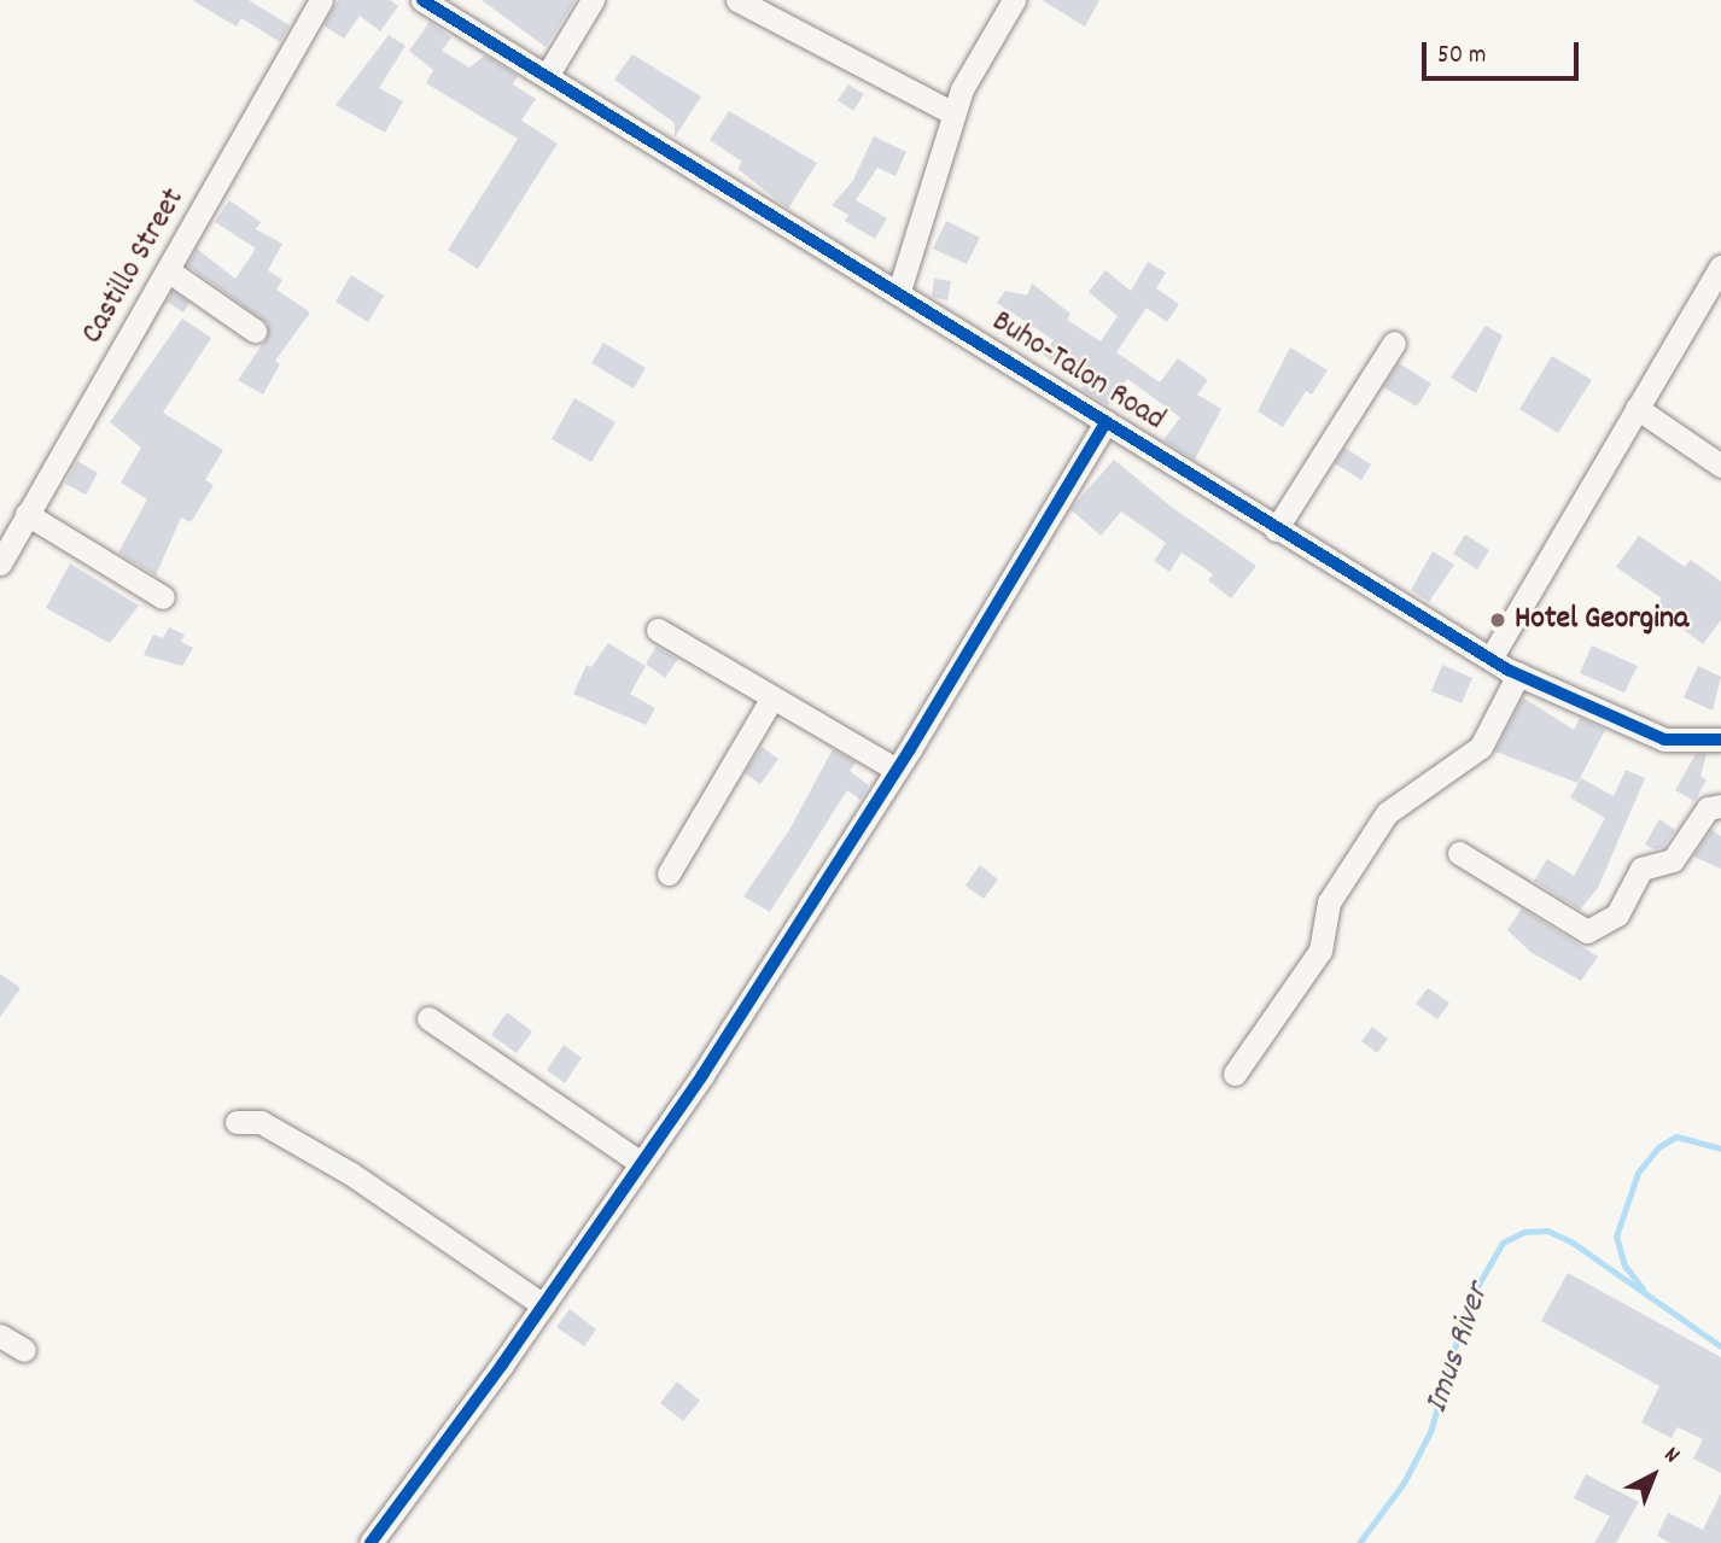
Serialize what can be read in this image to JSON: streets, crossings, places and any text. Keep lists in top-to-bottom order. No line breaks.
{"streets":{"street":["Castillo Street","Buho-Talon Road"]},"water":["Imus River"],"places":["Hotel Georgina"],"scale_bar":"50 m","north":"top right"}
